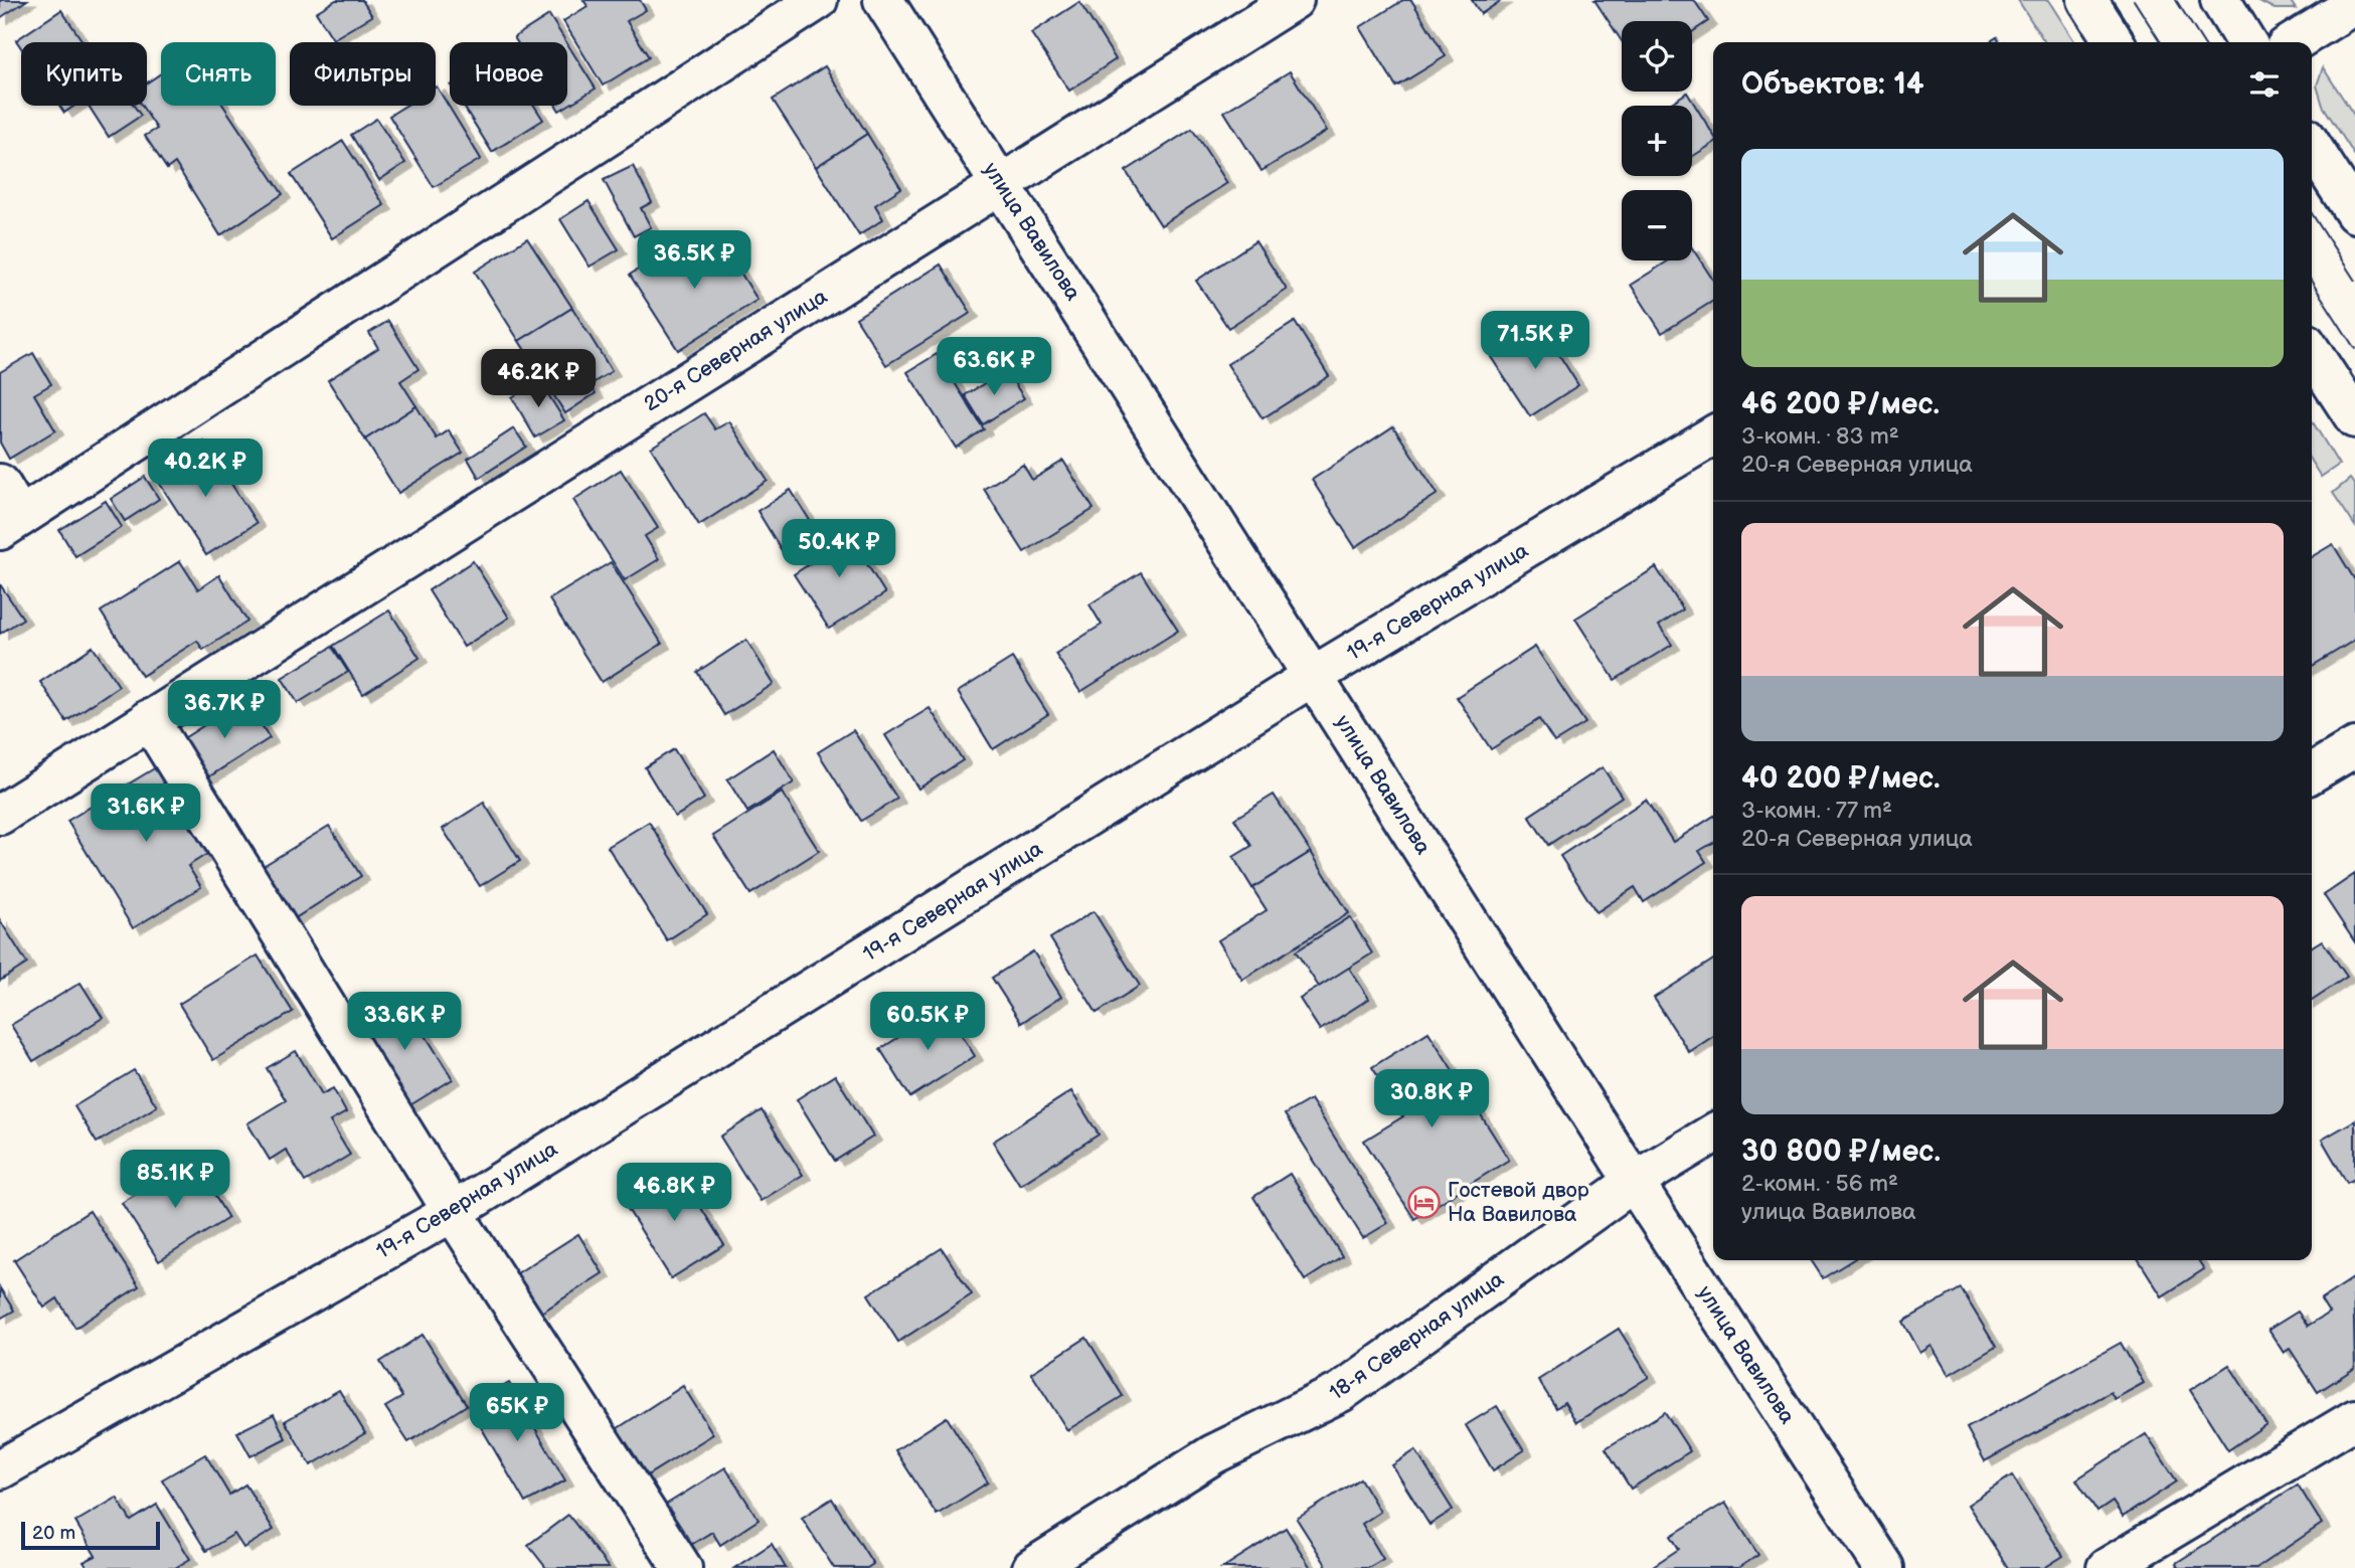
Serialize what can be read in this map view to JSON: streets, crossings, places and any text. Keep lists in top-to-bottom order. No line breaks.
{"streets":{"street":["улица Вавилова","20-я Северная улица","19-я Северная улица","18-я Северная улица"]},"crossings":[["улица Вавилова","20-я Северная улица"],["улица Вавилова","19-я Северная улица"],["улица Вавилова","18-я Северная улица"]],"places":{"hotel":["Гостевой двор На Вавилова"]},"scale_bar":"20 m","page":{"map_buttons":["+","−"],"chip":["Купить","Снять","Фильтры","Новое"],"heading":"Объектов: 14","list":[{"name":"46 200 ₽/мес.","note":"3-комн. · 83 m² · 20-я Северная улица"},{"name":"40 200 ₽/мес.","note":"3-комн. · 77 m² · 20-я Северная улица"},{"name":"30 800 ₽/мес.","note":"2-комн. · 56 m² · улица Вавилова"}],"price":["36.5K ₽","71.5K ₽","63.6K ₽","46.2K ₽","40.2K ₽","50.4K ₽","36.7K ₽","31.6K ₽","33.6K ₽","60.5K ₽","30.8K ₽","85.1K ₽","46.8K ₽","65K ₽"],"scale":"20 m"}}
